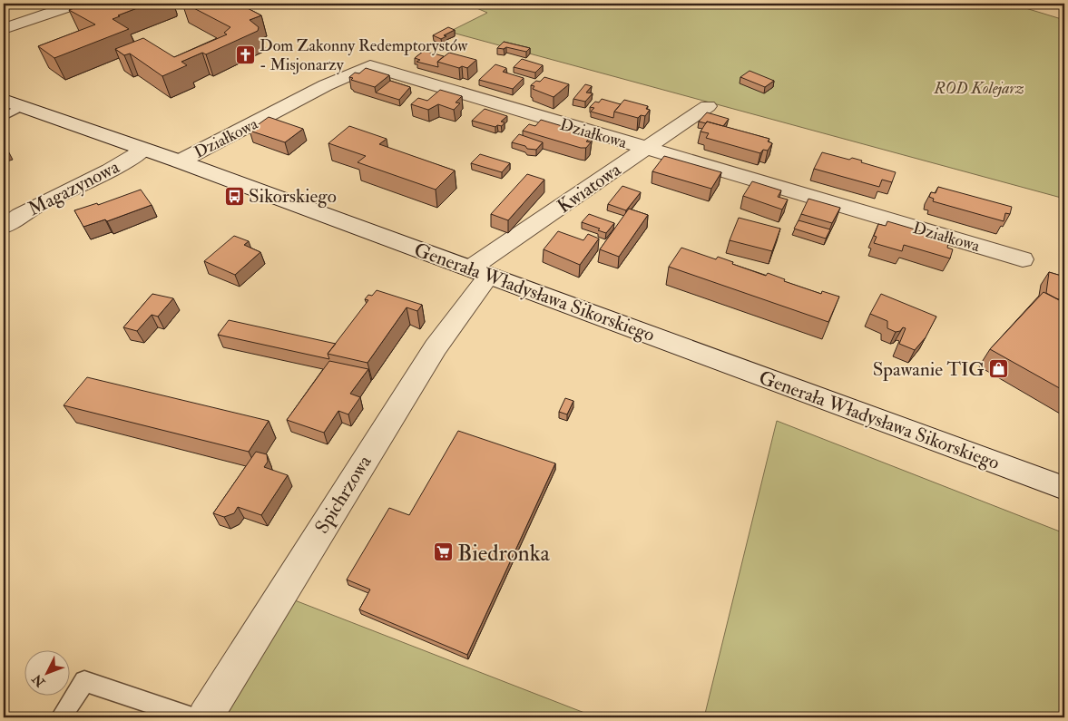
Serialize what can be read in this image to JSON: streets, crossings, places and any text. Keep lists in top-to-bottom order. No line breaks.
{"streets":{"street":["Działkowa","Magazynowa","Kwiatowa","Generała Władysława Sikorskiego","Spichrzowa"]},"crossings":[["Działkowa","Kwiatowa"],["Działkowa","Generała Władysława Sikorskiego"],["Magazynowa","Generała Władysława Sikorskiego"],["Kwiatowa","Generała Władysława Sikorskiego"],["Kwiatowa","Spichrzowa"],["Generała Władysława Sikorskiego","Spichrzowa"]],"parks":["ROD Kolejarz"],"places":{"church":["Dom Zakonny Redemptorystów - Misjonarzy"],"bus stop":["Sikorskiego"],"shop":["Spawanie TIG"],"supermarket":["Biedronka"]},"north":"bottom left"}
